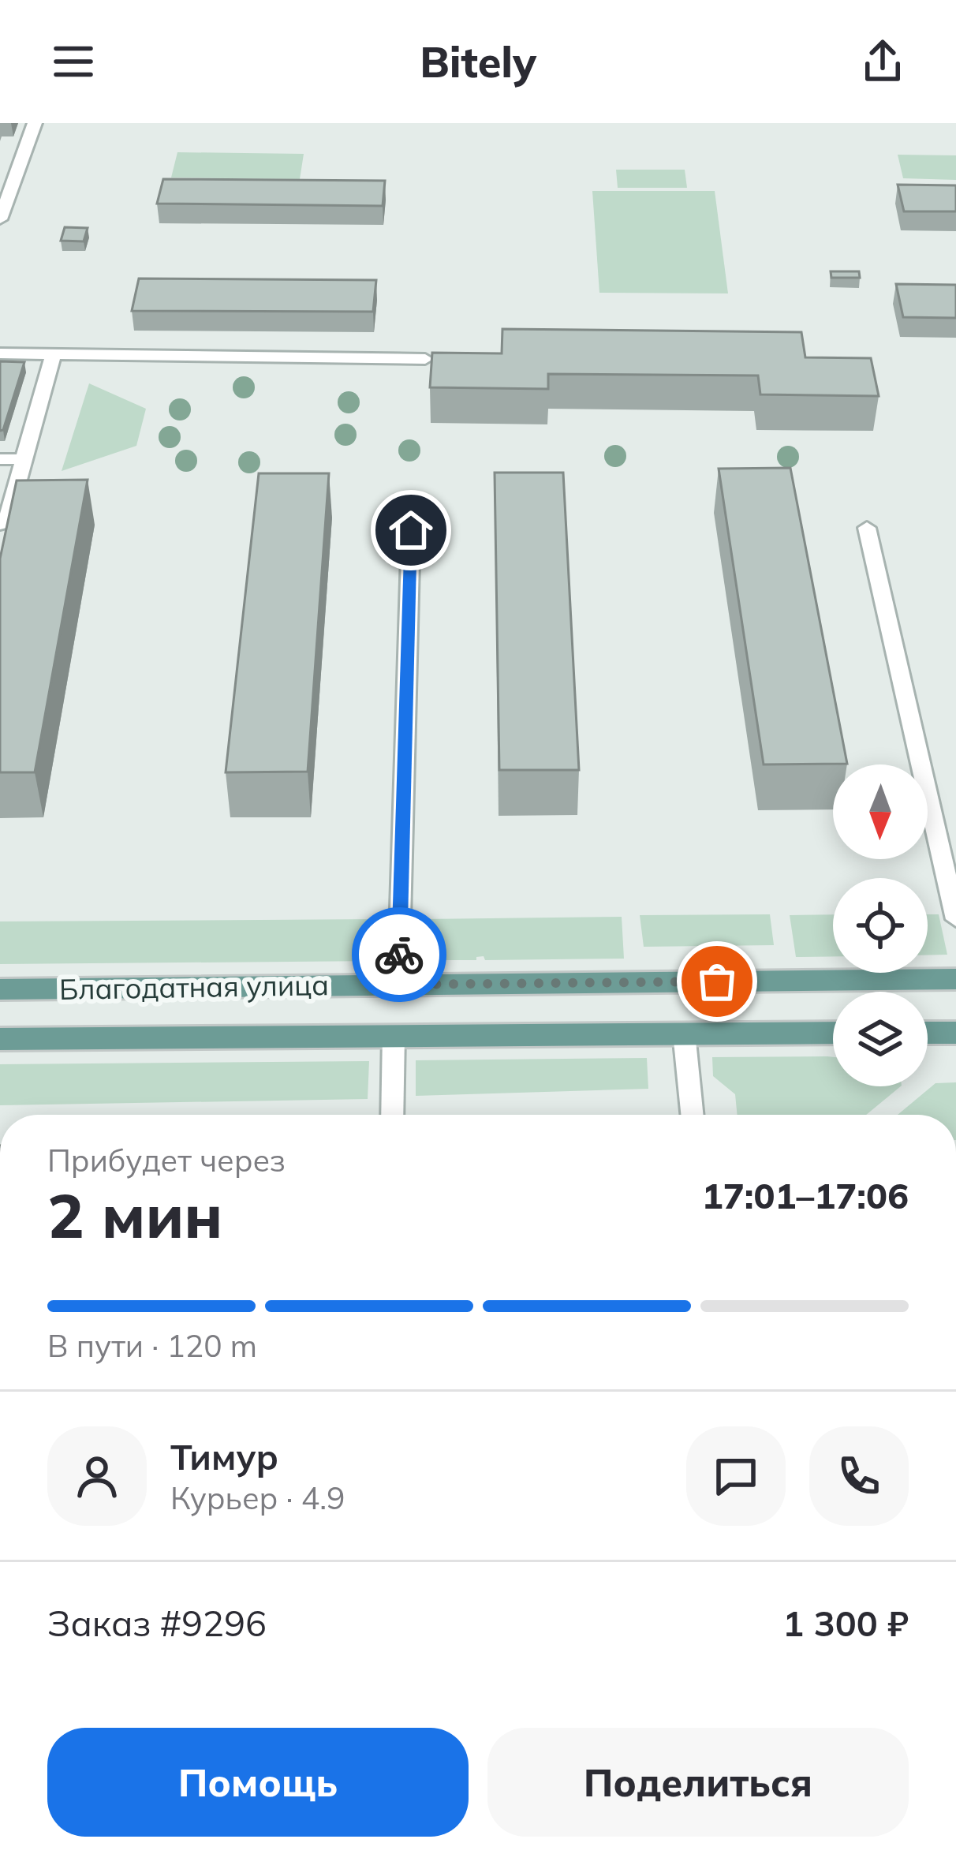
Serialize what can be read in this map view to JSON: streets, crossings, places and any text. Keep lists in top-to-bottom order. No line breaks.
{"streets":{"main road":["Благодатная улица"]},"north":"bottom","page":{"header":"Bitely","heading":["2 мин","Прибудет через","17:01–17:06"],"panel":["Тимур","Курьер · 4.9","Заказ #9296","1 300 ₽"],"bar":"В пути · 120 m","buttons":["Помощь","Поделиться"]}}
